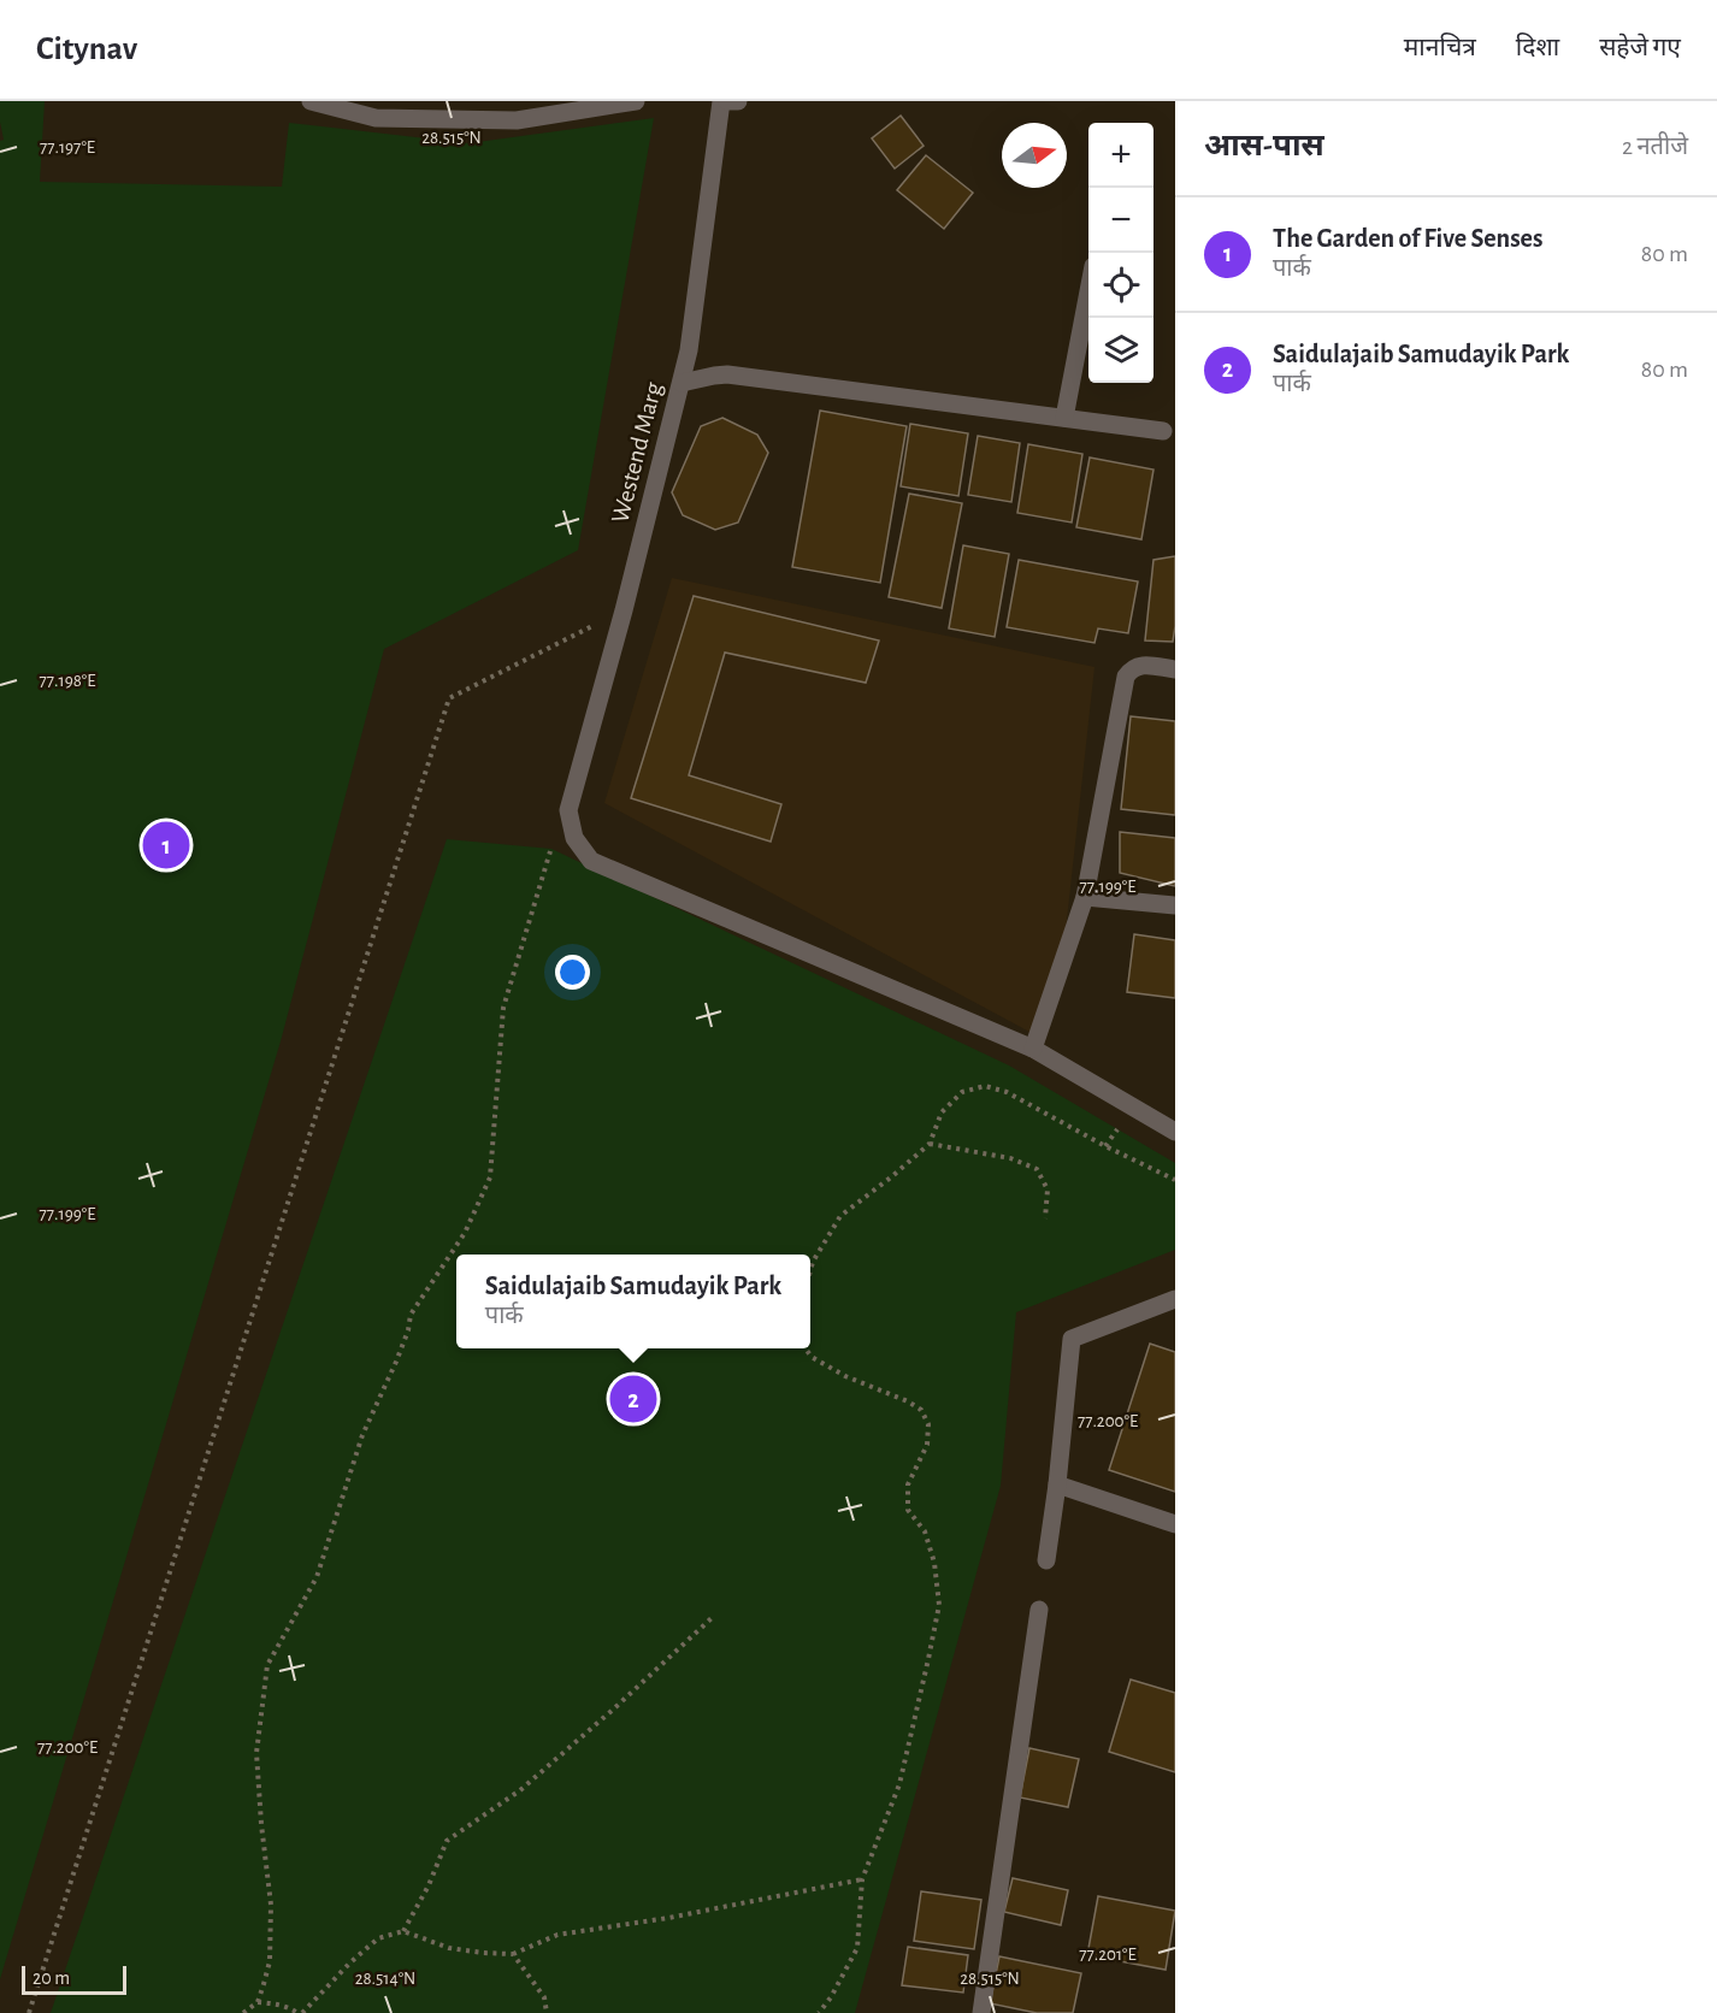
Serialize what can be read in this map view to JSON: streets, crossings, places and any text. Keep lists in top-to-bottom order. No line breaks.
{"streets":{"street":["Westend Marg"]},"scale_bar":"20 m","north":"right","page":{"header":"Citynav","nav":["मानचित्र","दिशा","सहेजे गए"],"heading":["आस-पास","2 नतीजे"],"map_buttons":["+","−"],"list":[{"mark":"1","name":"The Garden of Five Senses","note":"पार्क","value":"80 m"},{"mark":"2","name":"Saidulajaib Samudayik Park","note":"पार्क","value":"80 m"}],"pins":["1","2"],"popup":["Saidulajaib Samudayik Park","पार्क"],"scale":"20 m"},"coordinates":["28.515°N","77.197°E","77.198°E","77.199°E","77.200°E","77.201°E","28.514°N"]}
